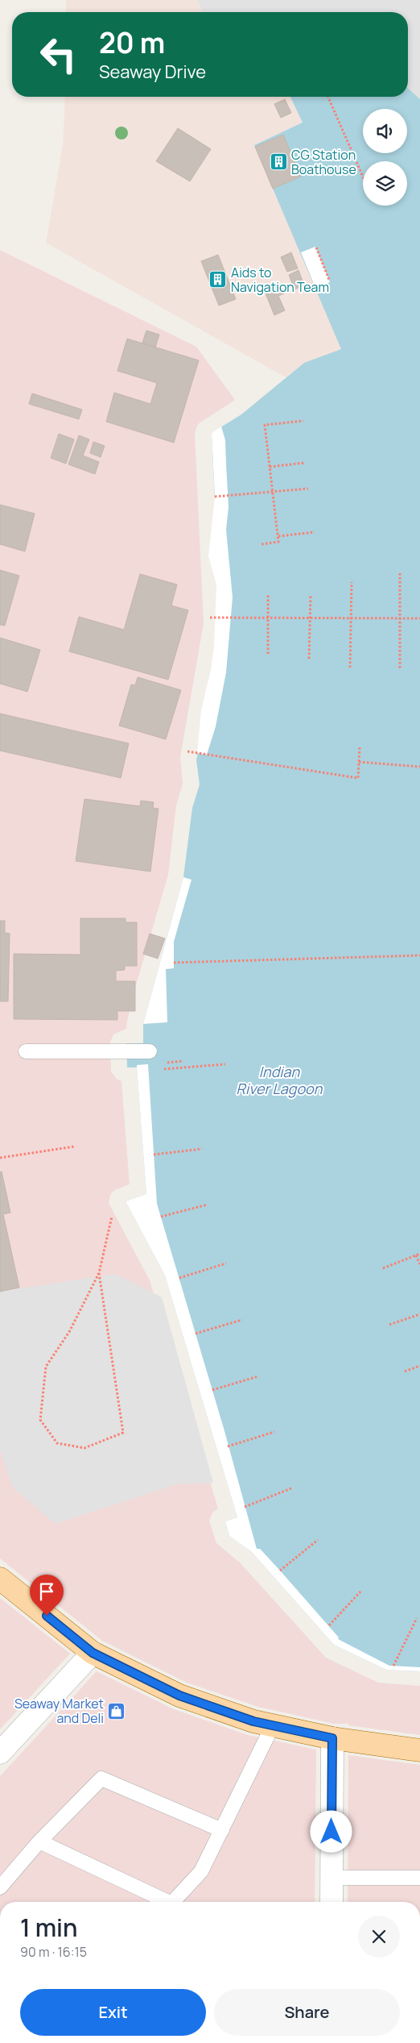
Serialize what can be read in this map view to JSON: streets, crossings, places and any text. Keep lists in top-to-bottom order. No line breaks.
{"water":["Indian River Lagoon"],"places":{"building":["CG Station Boathouse","Aids to Navigation Team"],"shop":["Seaway Market and Deli"]},"page":{"turn":["20 m","Seaway Drive"],"heading":["1 min","90 m · 16:15"],"buttons":["Exit","Share"]}}
